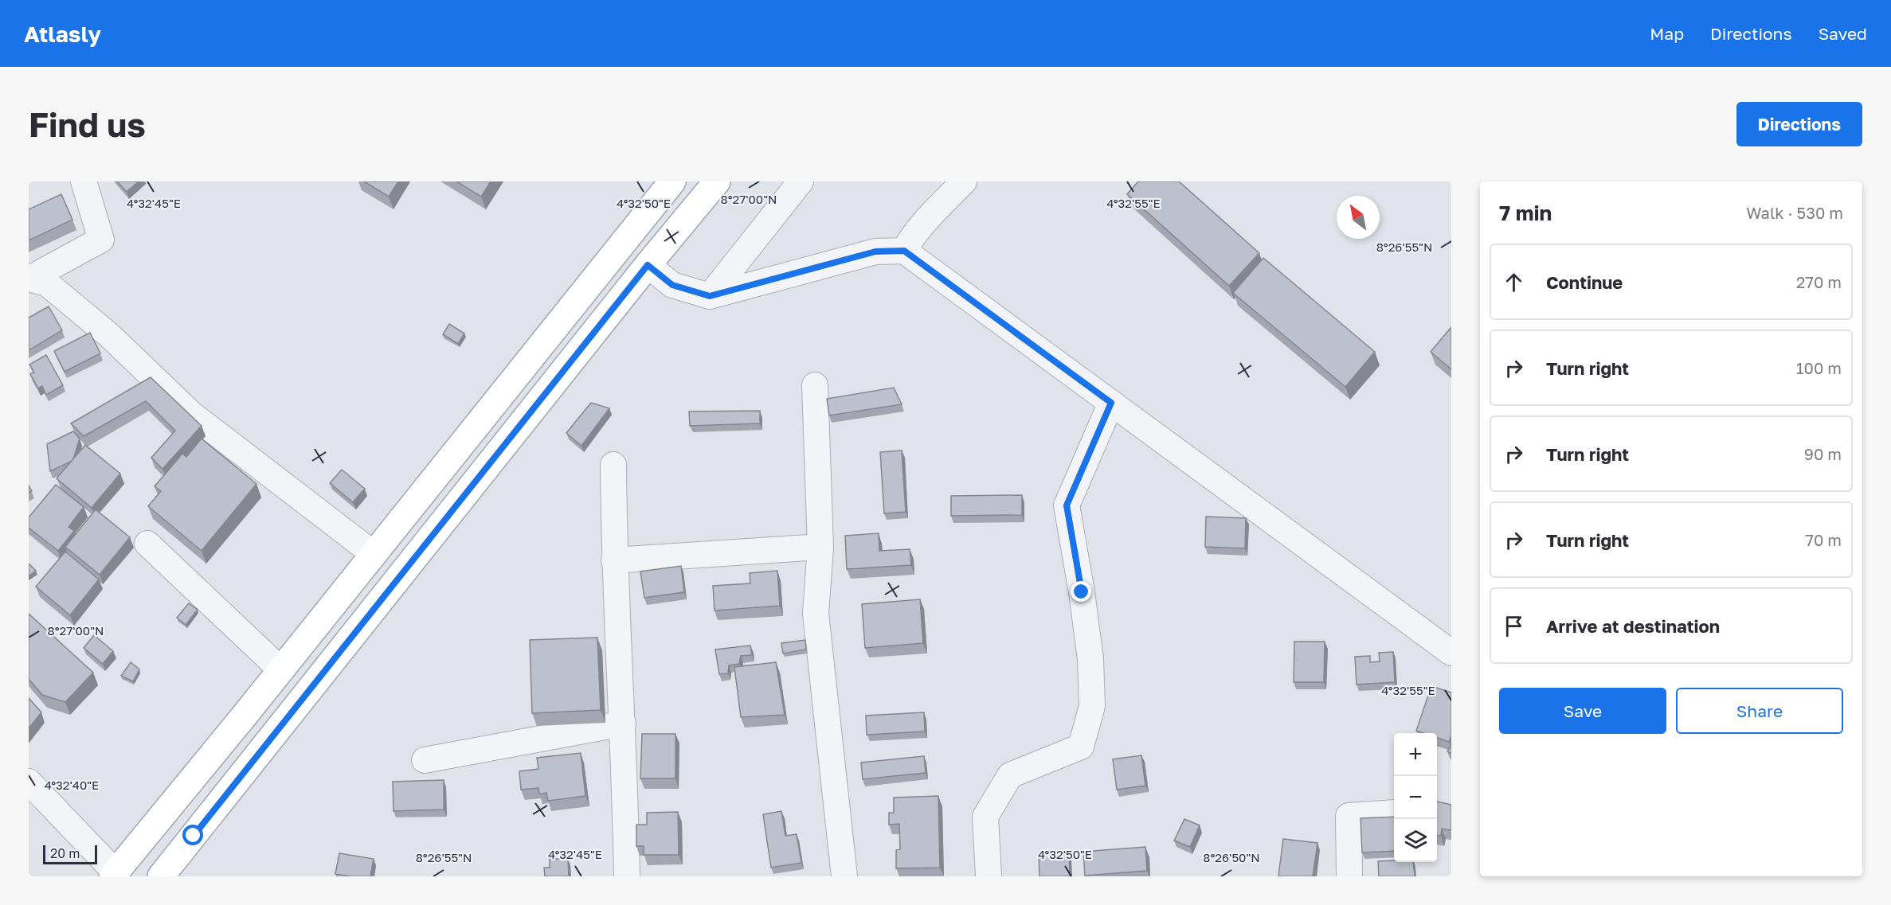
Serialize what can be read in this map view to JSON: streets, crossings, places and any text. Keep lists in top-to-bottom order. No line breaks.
{"scale_bar":"20 m","north":"top left","page":{"header":"Atlasly","nav":["Map","Directions","Saved"],"buttons":["Directions",["Save","Share"]],"title":"Find us","heading":["7 min","Walk · 530 m"],"list":[["Continue","270 m"],["Turn right","100 m"],["Turn right","90 m"],["Turn right","70 m"],"Arrive at destination"],"map_buttons":["+","−"],"scale":"20 m"},"coordinates":["8°27'00\"N","4°32'55\"E","4°32'45\"E","4°32'50\"E","8°26'55\"N","4°32'40\"E","8°26'50\"N"]}
